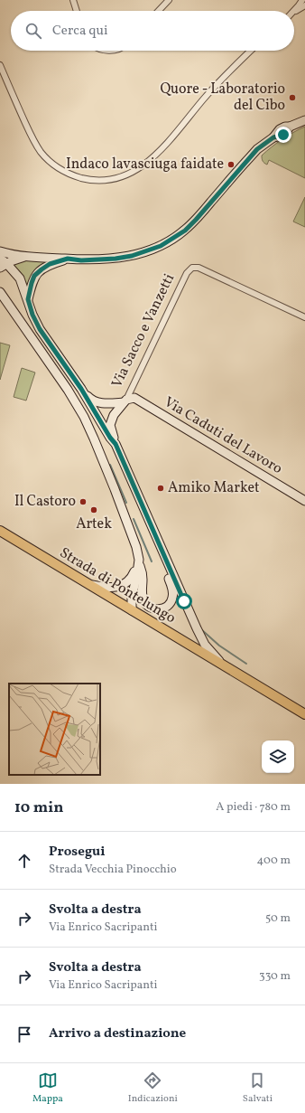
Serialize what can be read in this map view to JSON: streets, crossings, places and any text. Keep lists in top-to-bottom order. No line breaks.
{"streets":{"main road":["Strada di Pontelungo"],"street":["Via Sacco e Vanzetti","Via Caduti del Lavoro"]},"crossings":[["Via Sacco e Vanzetti","Via Caduti del Lavoro"]],"places":["Quore - Laboratorio del Cibo","Indaco lavasciuga faidate","Amiko Market","Il Castoro","Artek"],"page":{"search":"Cerca qui","heading":["10 min","A piedi · 780 m"],"list":[["Prosegui","Strada Vecchia Pinocchio","400 m"],["Svolta a destra","Via Enrico Sacripanti","50 m"],["Svolta a destra","Via Enrico Sacripanti","330 m"],"Arrivo a destinazione"],"nav":["Mappa","Indicazioni","Salvati"]}}
